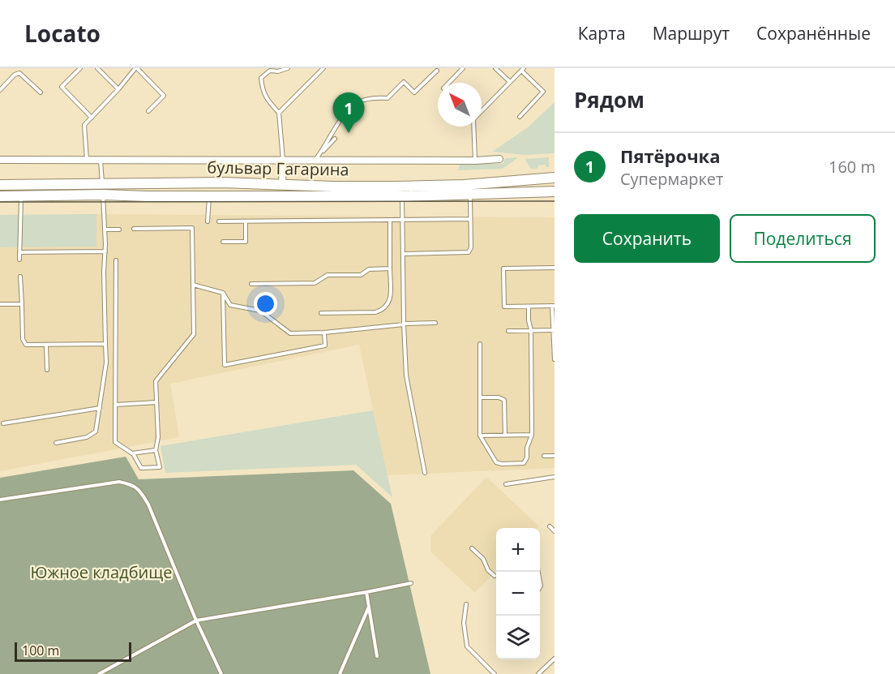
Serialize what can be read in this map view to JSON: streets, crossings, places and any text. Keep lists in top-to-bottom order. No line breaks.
{"streets":{"main road":["бульвар Гагарина"]},"parks":["Южное кладбище"],"scale_bar":"100 m","north":"top left","page":{"header":"Locato","nav":["Карта","Маршрут","Сохранённые"],"heading":"Рядом","pins":"1","list":[{"mark":"1","name":"Пятёрочка","note":"Супермаркет","value":"160 m"}],"buttons":["Сохранить","Поделиться"],"map_buttons":["+","−"],"scale":"100 m"}}
